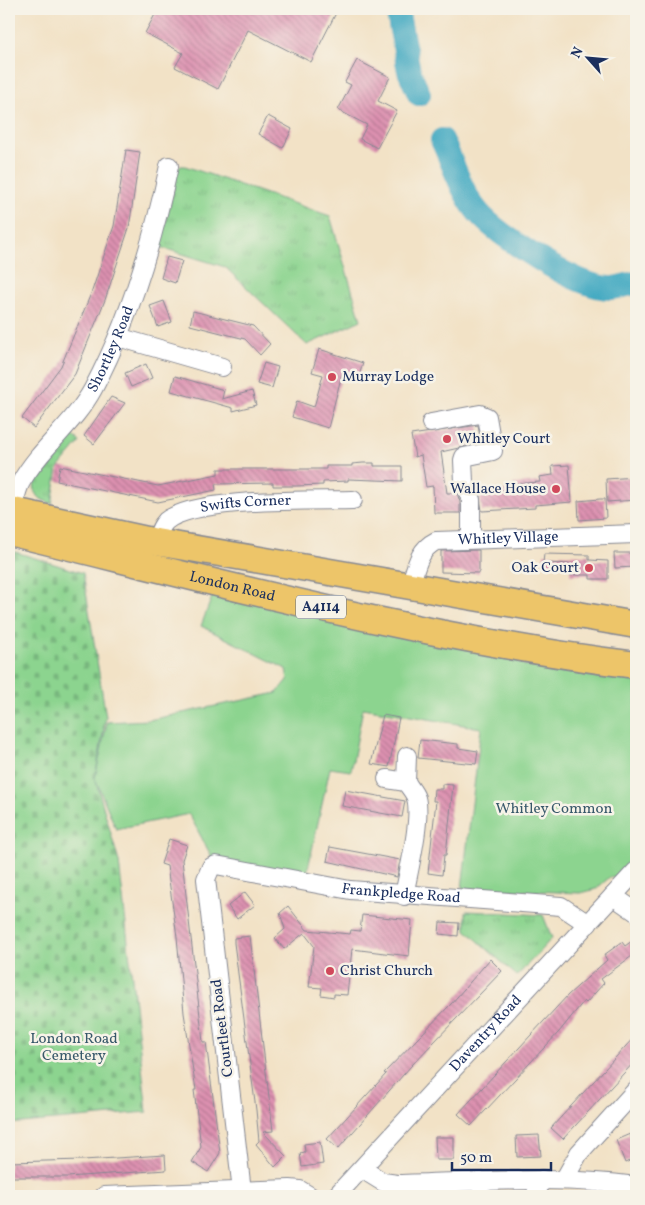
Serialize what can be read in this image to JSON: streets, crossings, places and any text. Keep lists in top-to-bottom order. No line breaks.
{"streets":{"highway":["London Road","A4114"],"street":["Shortley Road","Swifts Corner","Whitley Village","Frankpledge Road","Courtleet Road","Daventry Road"]},"crossings":[["Shortley Road","London Road"],["Swifts Corner","London Road"],["Whitley Village","London Road"],["Frankpledge Road","Courtleet Road"],["Frankpledge Road","Daventry Road"]],"parks":["Whitley Common","London Road Cemetery"],"places":["Murray Lodge","Whitley Court","Wallace House","Oak Court","Christ Church"],"scale_bar":"50 m","north":"top left"}
